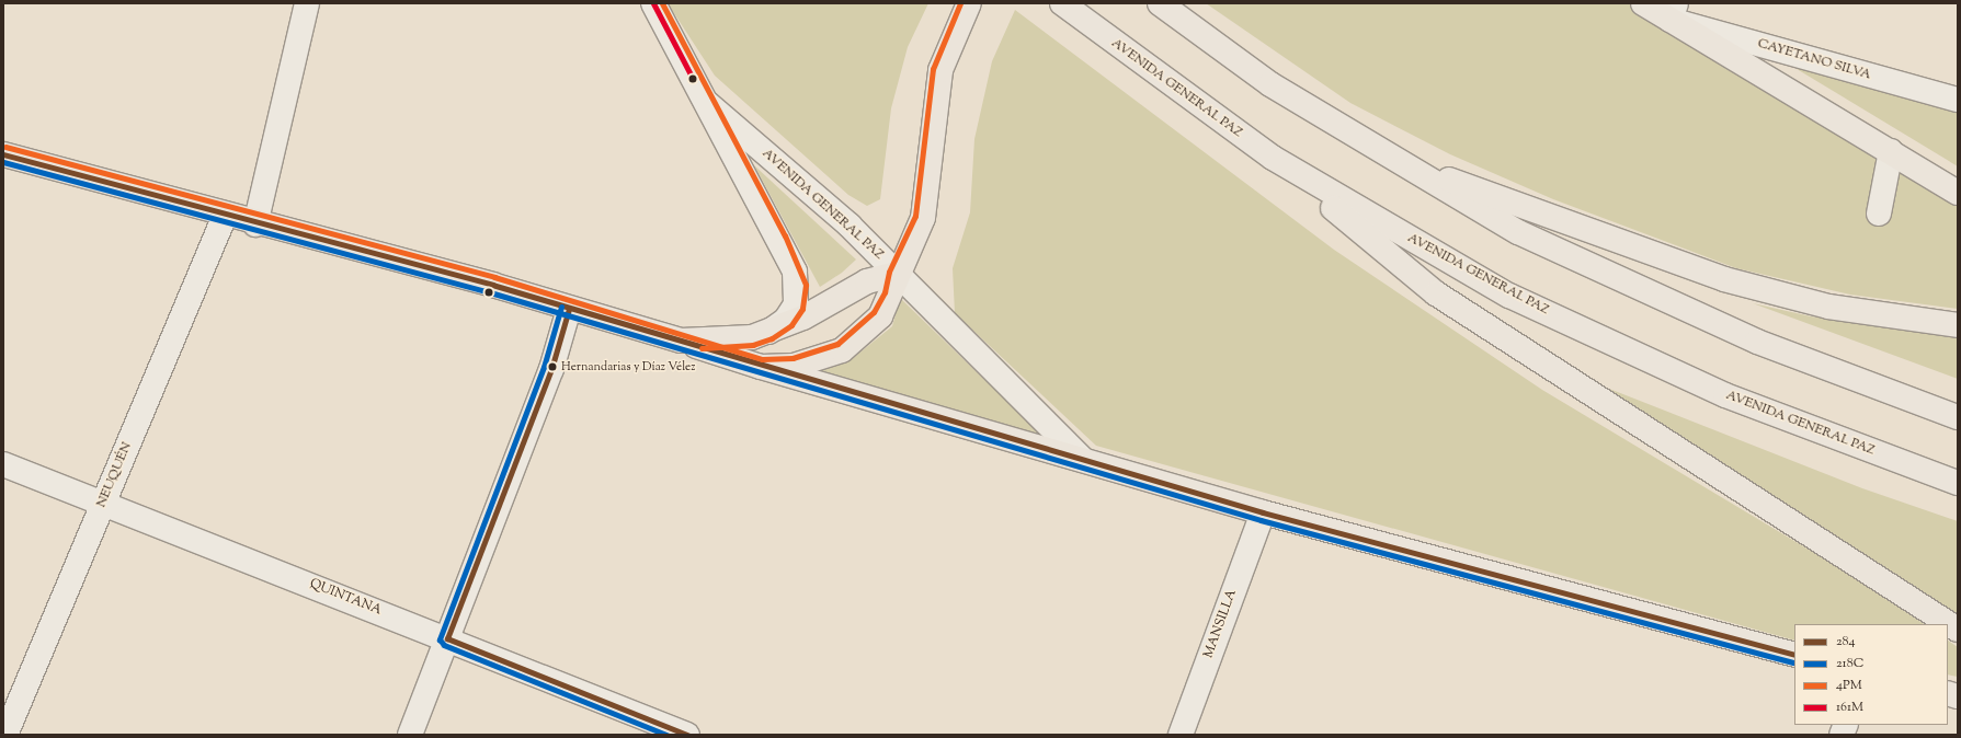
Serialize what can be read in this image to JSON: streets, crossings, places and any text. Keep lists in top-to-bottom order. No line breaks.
{"streets":{"main road":["AVENIDA GENERAL PAZ"],"street":["CAYETANO SILVA","NEUQUÉN","QUINTANA","MANSILLA"]},"crossings":[["AVENIDA GENERAL PAZ","NEUQUÉN"],["AVENIDA GENERAL PAZ","MANSILLA"],["NEUQUÉN","QUINTANA"]],"places":["Hernandarias y Díaz Vélez"],"lines":["transit line 4PM","transit line 161M","transit line 284","transit line 218C"],"legend":["284","218C","4PM","161M"]}
